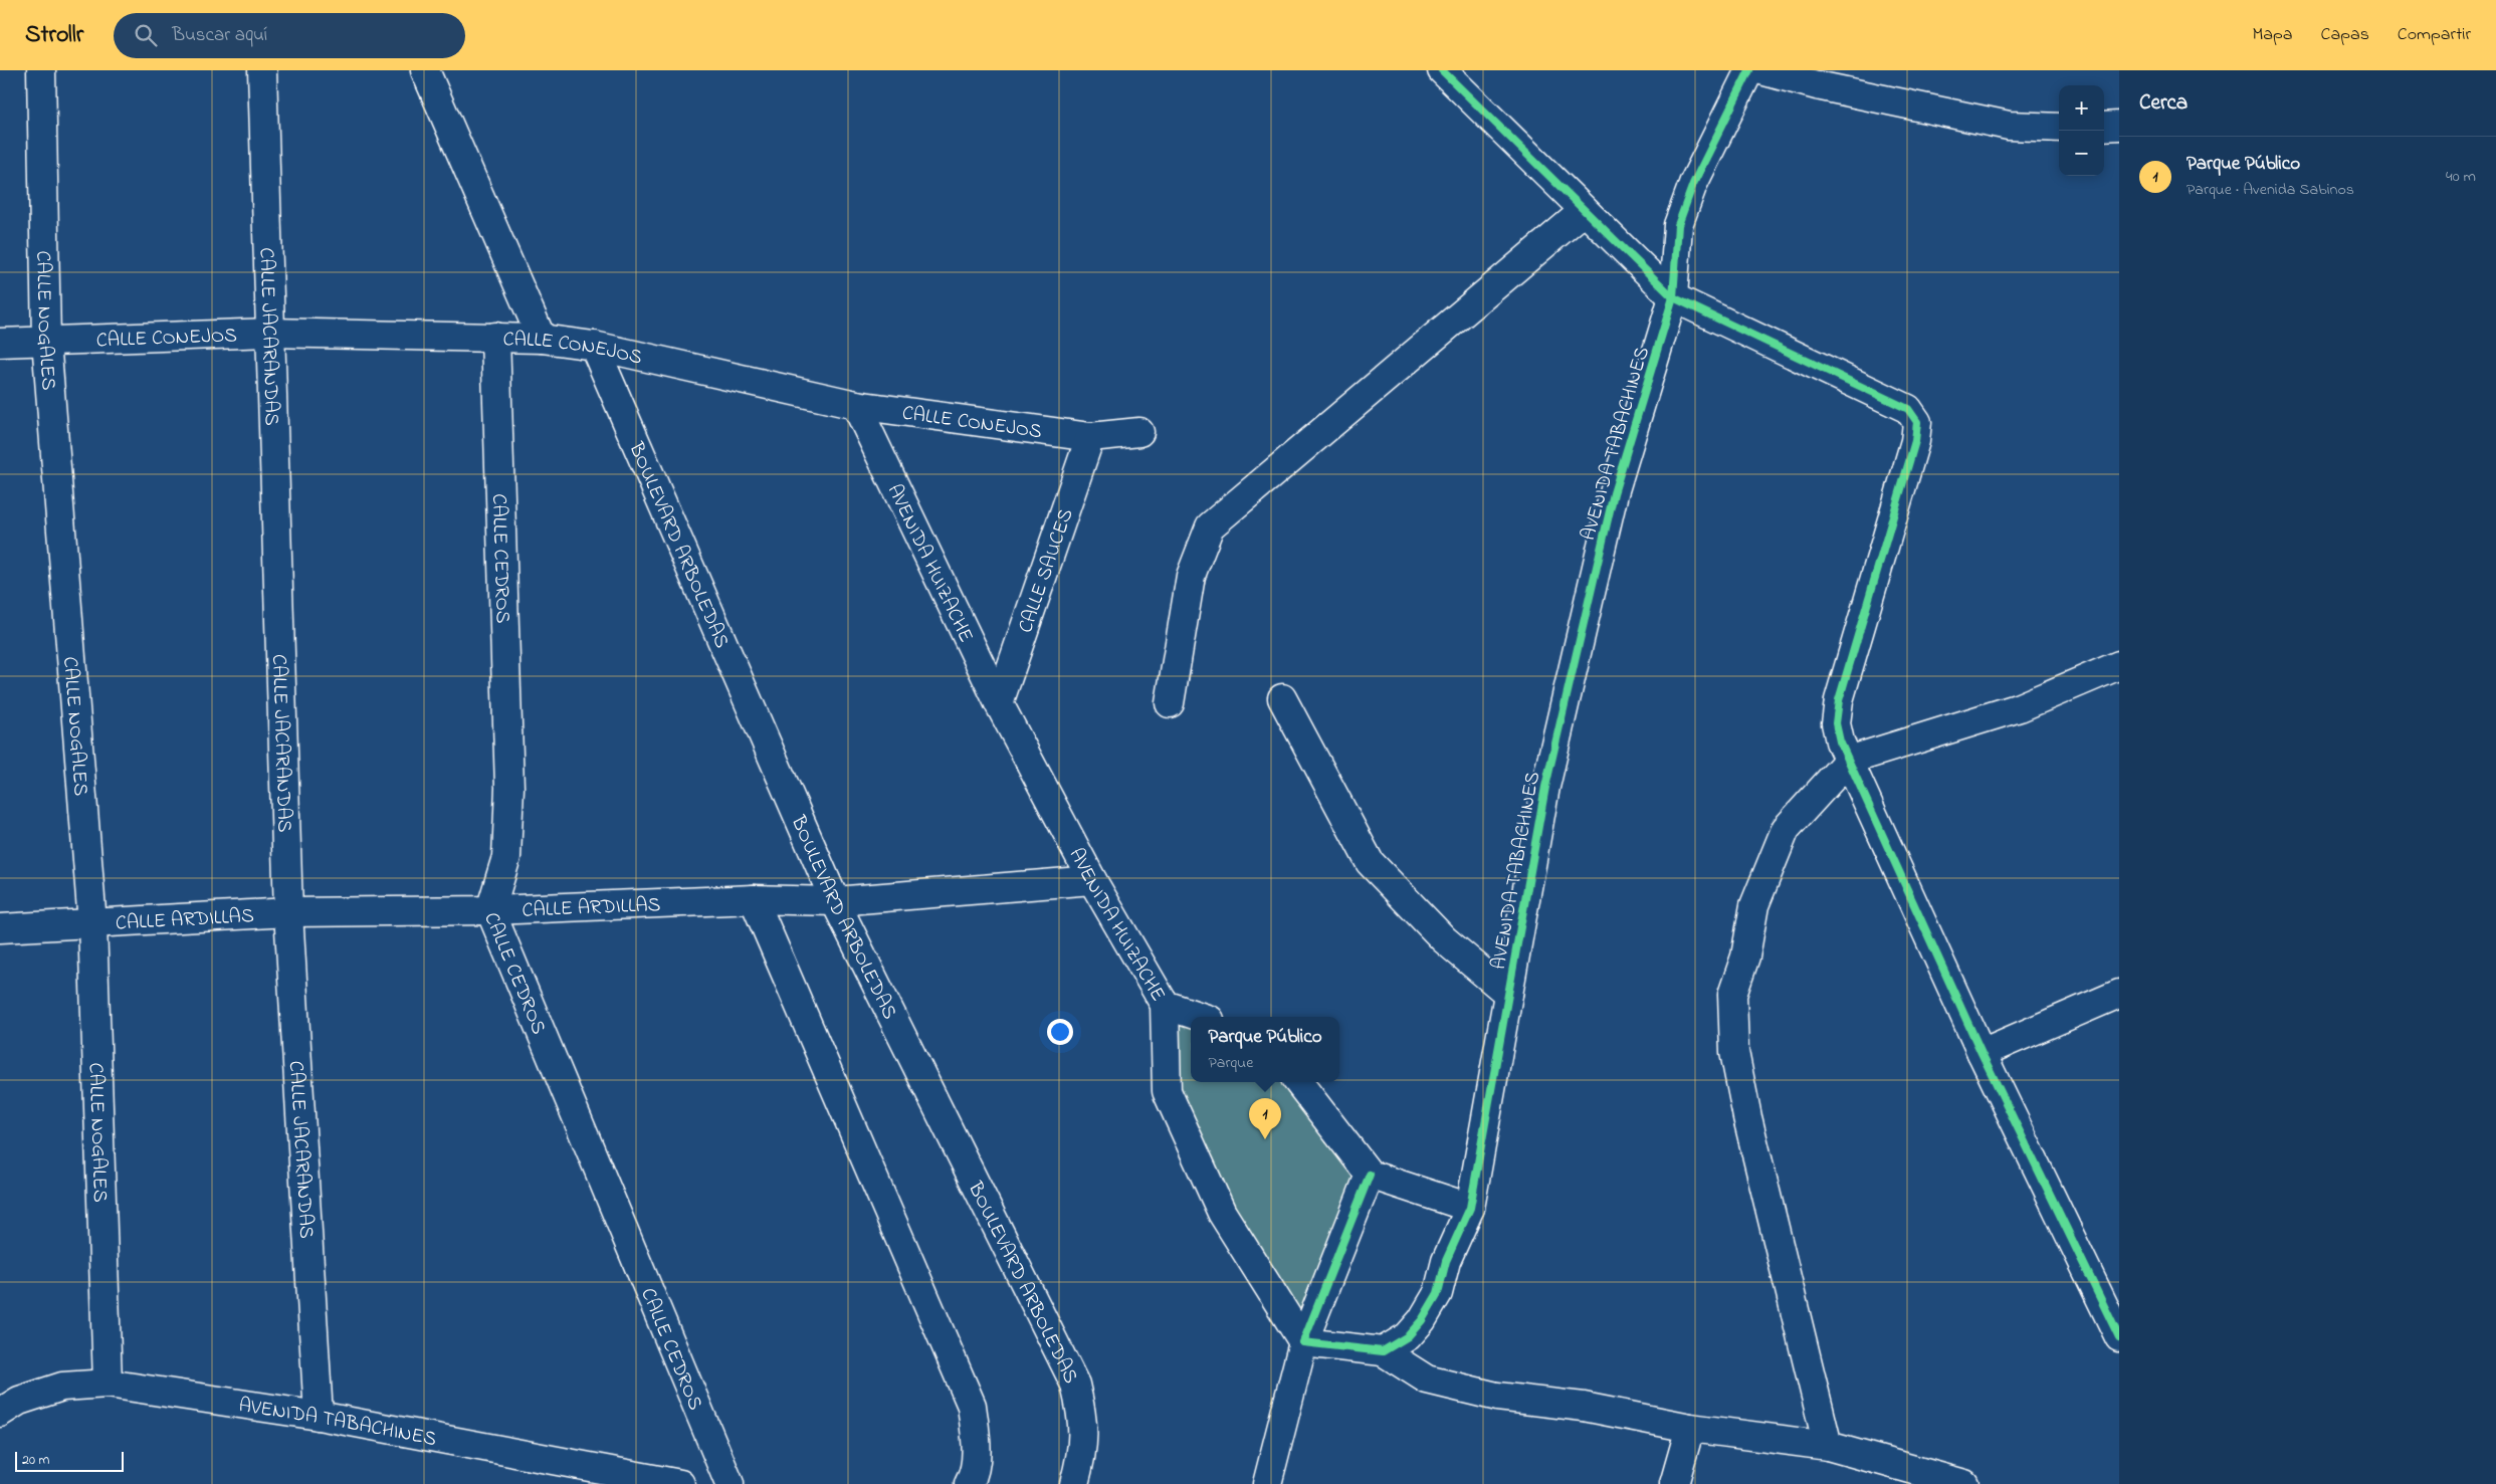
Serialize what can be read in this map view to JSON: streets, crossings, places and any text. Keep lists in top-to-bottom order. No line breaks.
{"streets":{"street":["CALLE NOGALES","CALLE CONEJOS","CALLE JACARANDAS","AVENIDA TABACHINES","BOULEVARD ARBOLEDAS","CALLE CEDROS","AVENIDA HUIZACHE","CALLE SAUCES","CALLE ARDILLAS"]},"crossings":[["CALLE NOGALES","CALLE CONEJOS"],["CALLE NOGALES","AVENIDA TABACHINES"],["CALLE NOGALES","CALLE ARDILLAS"],["CALLE CONEJOS","CALLE JACARANDAS"],["CALLE CONEJOS","BOULEVARD ARBOLEDAS"],["CALLE CONEJOS","CALLE CEDROS"],["CALLE CONEJOS","AVENIDA HUIZACHE"],["CALLE CONEJOS","CALLE SAUCES"],["CALLE JACARANDAS","AVENIDA TABACHINES"],["CALLE JACARANDAS","CALLE ARDILLAS"],["BOULEVARD ARBOLEDAS","CALLE ARDILLAS"],["CALLE CEDROS","CALLE ARDILLAS"],["AVENIDA HUIZACHE","CALLE SAUCES"],["AVENIDA HUIZACHE","CALLE ARDILLAS"]],"scale_bar":"20 m","page":{"header":"Strollr","search":"Buscar aquí","nav":["Mapa","Capas","Compartir"],"heading":"Cerca","map_buttons":["+","−"],"list":[{"mark":"1","name":"Parque Público","note":"Parque · Avenida Sabinos","value":"40 m"}],"popup":["Parque Público","Parque"],"pins":"1","scale":"20 m"}}
